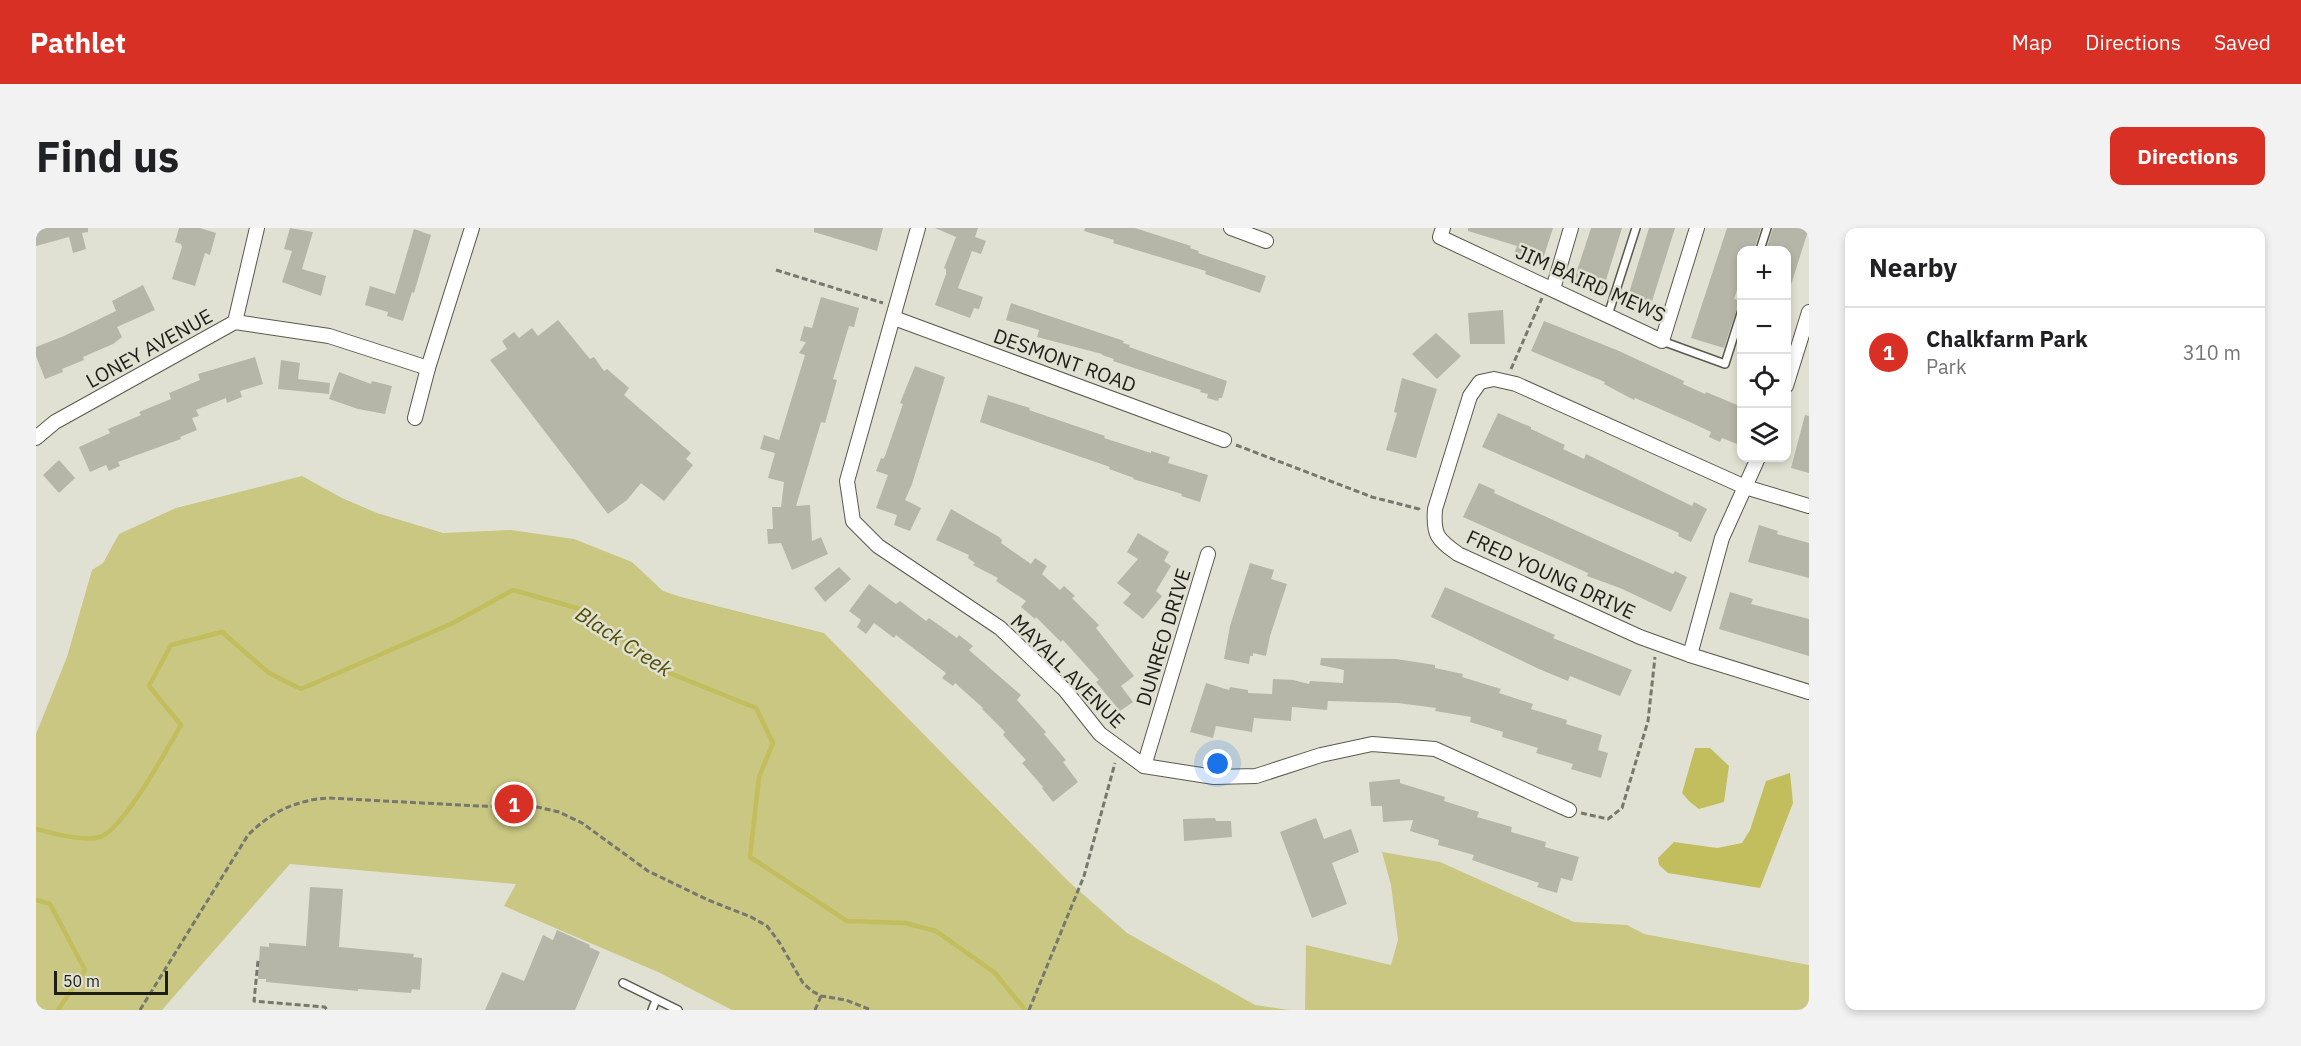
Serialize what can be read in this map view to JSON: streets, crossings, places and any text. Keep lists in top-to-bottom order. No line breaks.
{"streets":{"street":["JIM BAIRD MEWS","LONEY AVENUE","DESMONT ROAD","FRED YOUNG DRIVE","DUNREO DRIVE","MAYALL AVENUE"]},"crossings":[["DESMONT ROAD","MAYALL AVENUE"],["DUNREO DRIVE","MAYALL AVENUE"]],"water":["Black Creek"],"scale_bar":"50 m","page":{"header":"Pathlet","nav":["Map","Directions","Saved"],"buttons":"Directions","title":"Find us","heading":"Nearby","map_buttons":["+","−"],"list":[{"mark":"1","name":"Chalkfarm Park","note":"Park","value":"310 m"}],"pins":"1","scale":"50 m"}}
